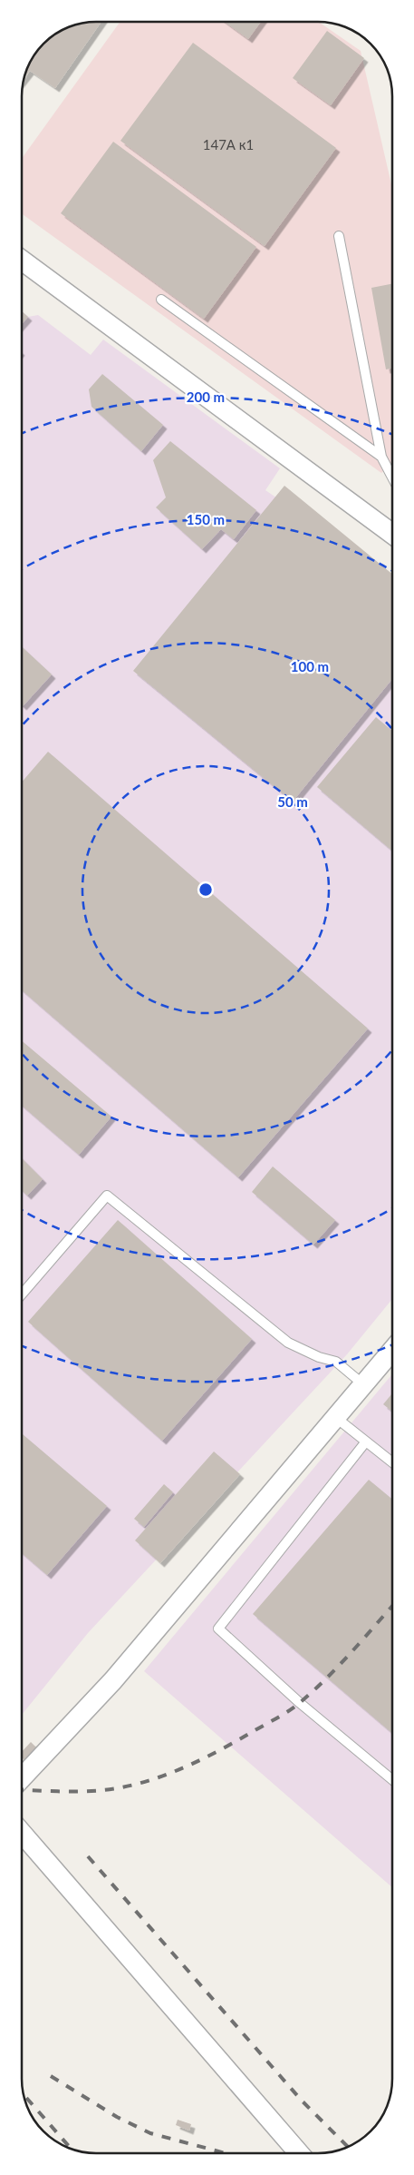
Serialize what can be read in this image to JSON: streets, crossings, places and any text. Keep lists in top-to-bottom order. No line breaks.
{"house_numbers":["147А к1"],"rings":["200 m","150 m","100 m","50 m"]}
